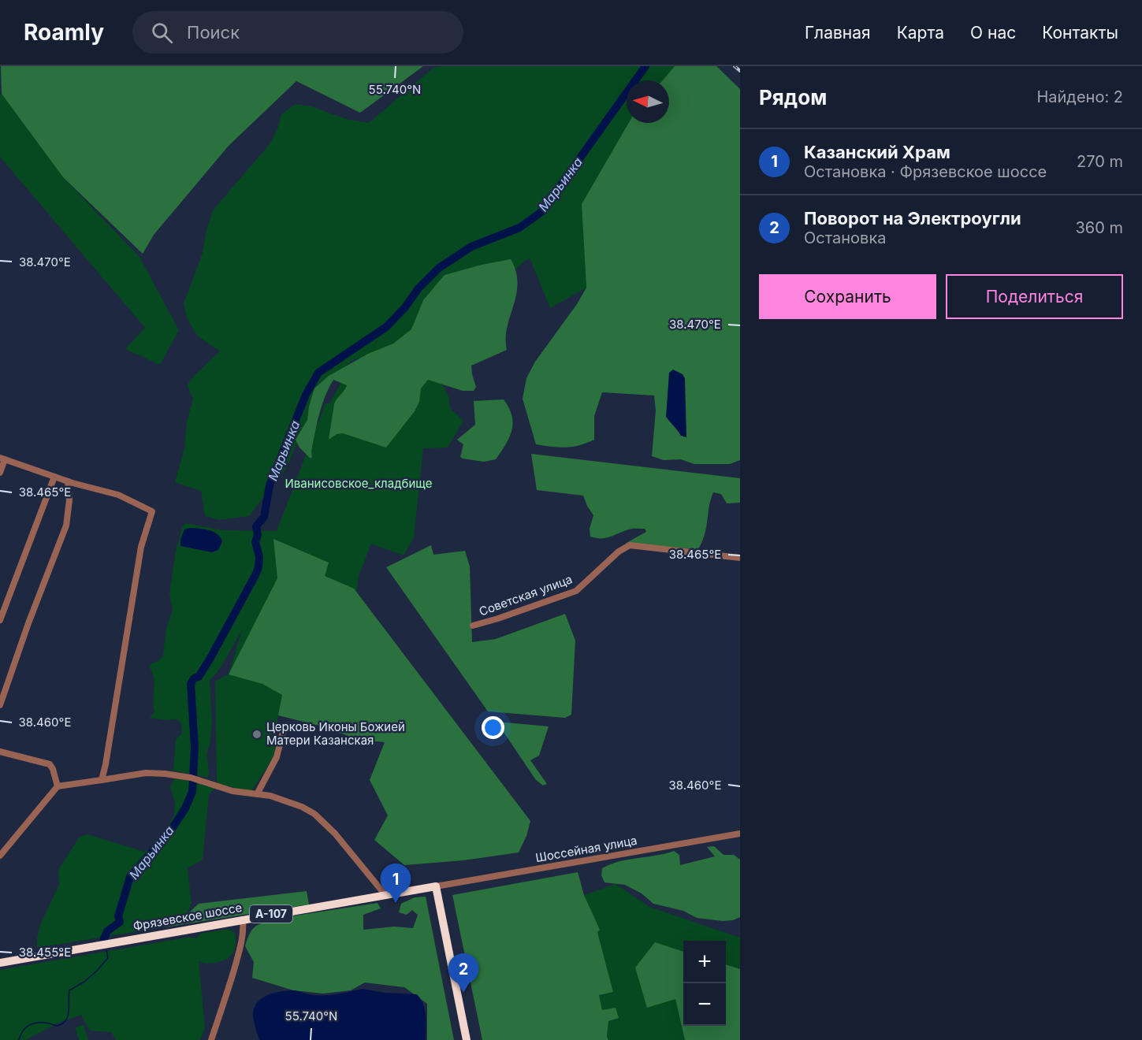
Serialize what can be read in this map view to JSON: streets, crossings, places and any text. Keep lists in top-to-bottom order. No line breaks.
{"streets":{"highway":["А-107","Фрязевское шоссе"],"street":["Советская улица","Шоссейная улица"]},"crossings":[["Шоссейная улица","Фрязевское шоссе"]],"water":["Марьинка"],"parks":["Иванисовское_кладбище"],"places":["Церковь Иконы Божией Матери Казанская"],"north":"left","page":{"header":"Roamly","search":"Поиск","nav":["Главная","Карта","О нас","Контакты"],"heading":["Рядом","Найдено: 2"],"list":[{"mark":"1","name":"Казанский Храм","note":"Остановка · Фрязевское шоссе","value":"270 m"},{"mark":"2","name":"Поворот на Электроугли","note":"Остановка","value":"360 m"}],"buttons":["Сохранить","Поделиться"],"pins":["1","2"],"map_buttons":["+","−"]},"coordinates":["55.740°N","38.470°E","38.465°E","38.460°E","38.455°E"]}
